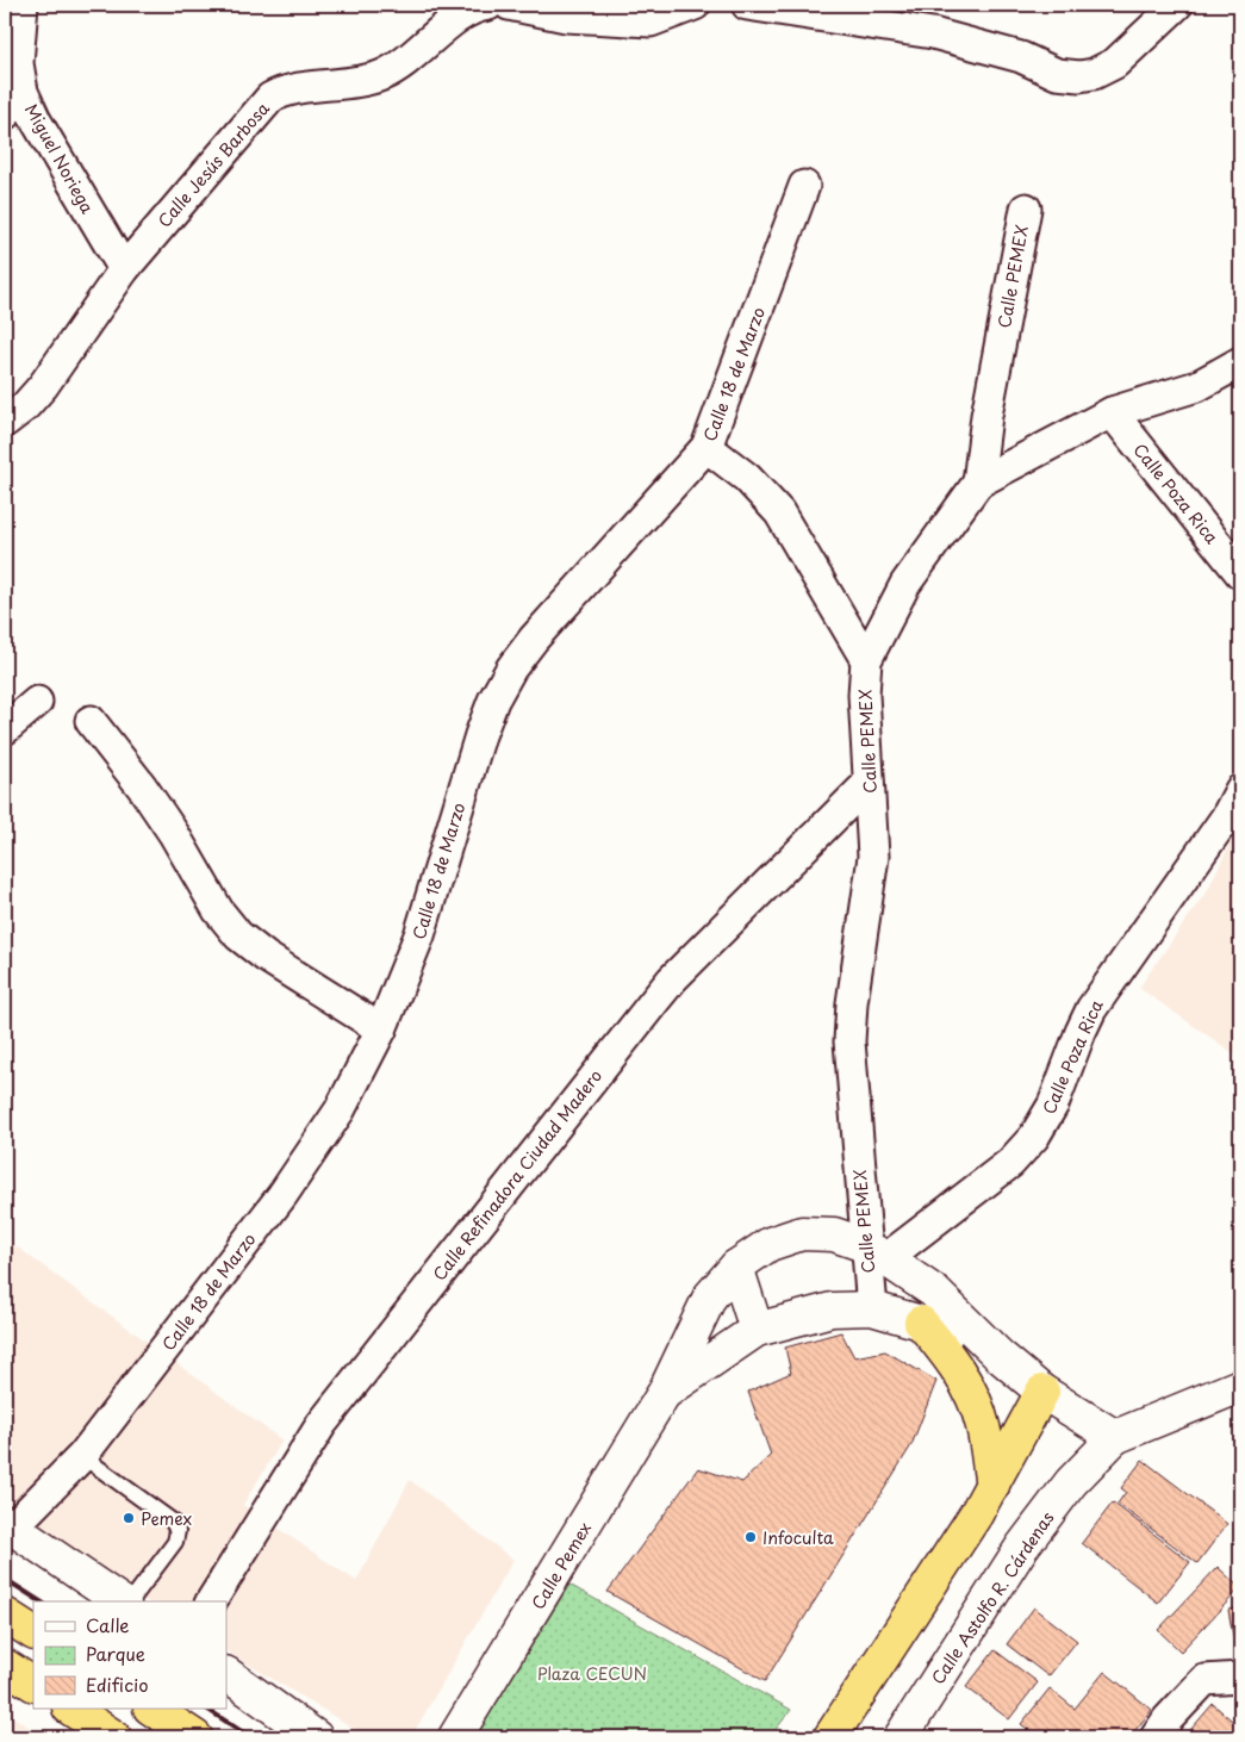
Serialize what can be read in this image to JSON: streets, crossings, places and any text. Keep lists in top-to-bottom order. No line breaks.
{"streets":{"street":["Miguel Noriega","Calle Jesús Barbosa","Calle PEMEX","Calle 18 de Marzo","Calle Poza Rica","Calle Refinadora Ciudad Madero","Calle Pemex","Calle Astolfo R. Cárdenas"]},"crossings":[["Miguel Noriega","Calle Jesús Barbosa"],["Calle PEMEX","Calle Poza Rica"],["Calle PEMEX","Calle Refinadora Ciudad Madero"],["Calle PEMEX","Calle Pemex"],["Calle Poza Rica","Calle Pemex"]],"parks":["Plaza CECUN"],"places":["Pemex","Infoculta"],"legend":["Calle","Parque","Edificio"]}
